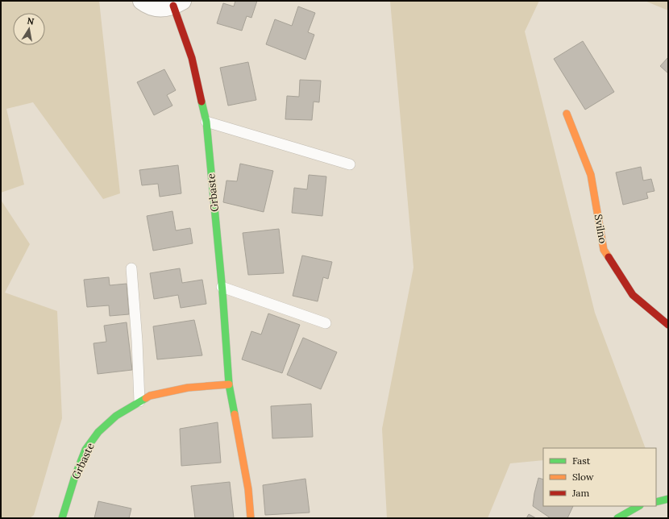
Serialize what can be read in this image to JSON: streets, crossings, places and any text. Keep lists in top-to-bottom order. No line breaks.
{"streets":{"street":["Grbaste","Svilno"]},"legend":["Fast","Slow","Jam"],"north":"top"}
